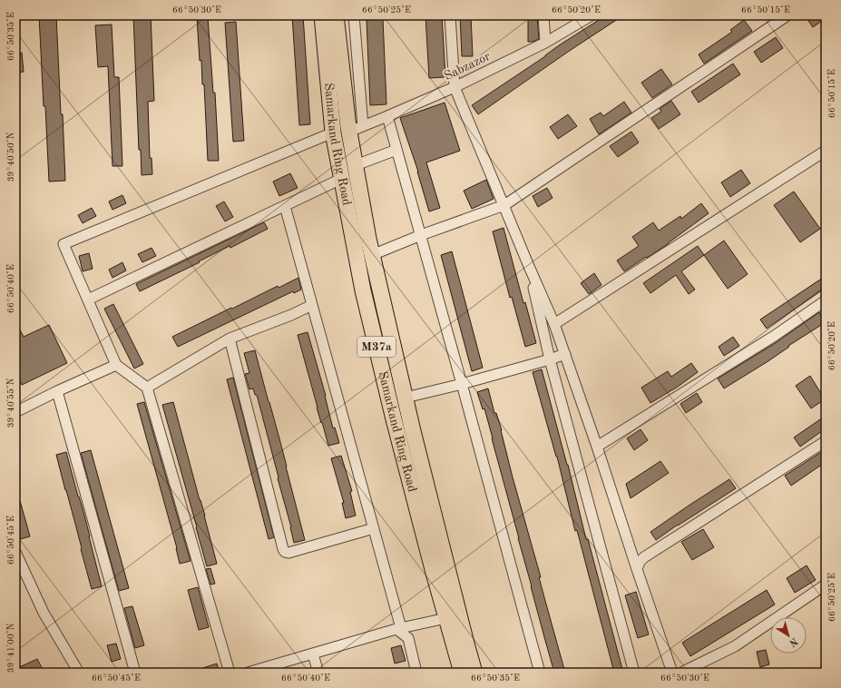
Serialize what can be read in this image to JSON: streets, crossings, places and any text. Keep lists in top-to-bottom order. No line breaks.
{"streets":{"highway":["Samarkand Ring Road","M37a"],"street":["Sabzazor"]},"crossings":[["Sabzazor","Samarkand Ring Road"]],"north":"bottom right","coordinates":["66°50'30\"E","66°50'25\"E","66°50'20\"E","66°50'15\"E","66°50'35\"E","39°40'50\"N","66°50'40\"E","39°40'55\"N","66°50'45\"E","39°41'00\"N"]}
